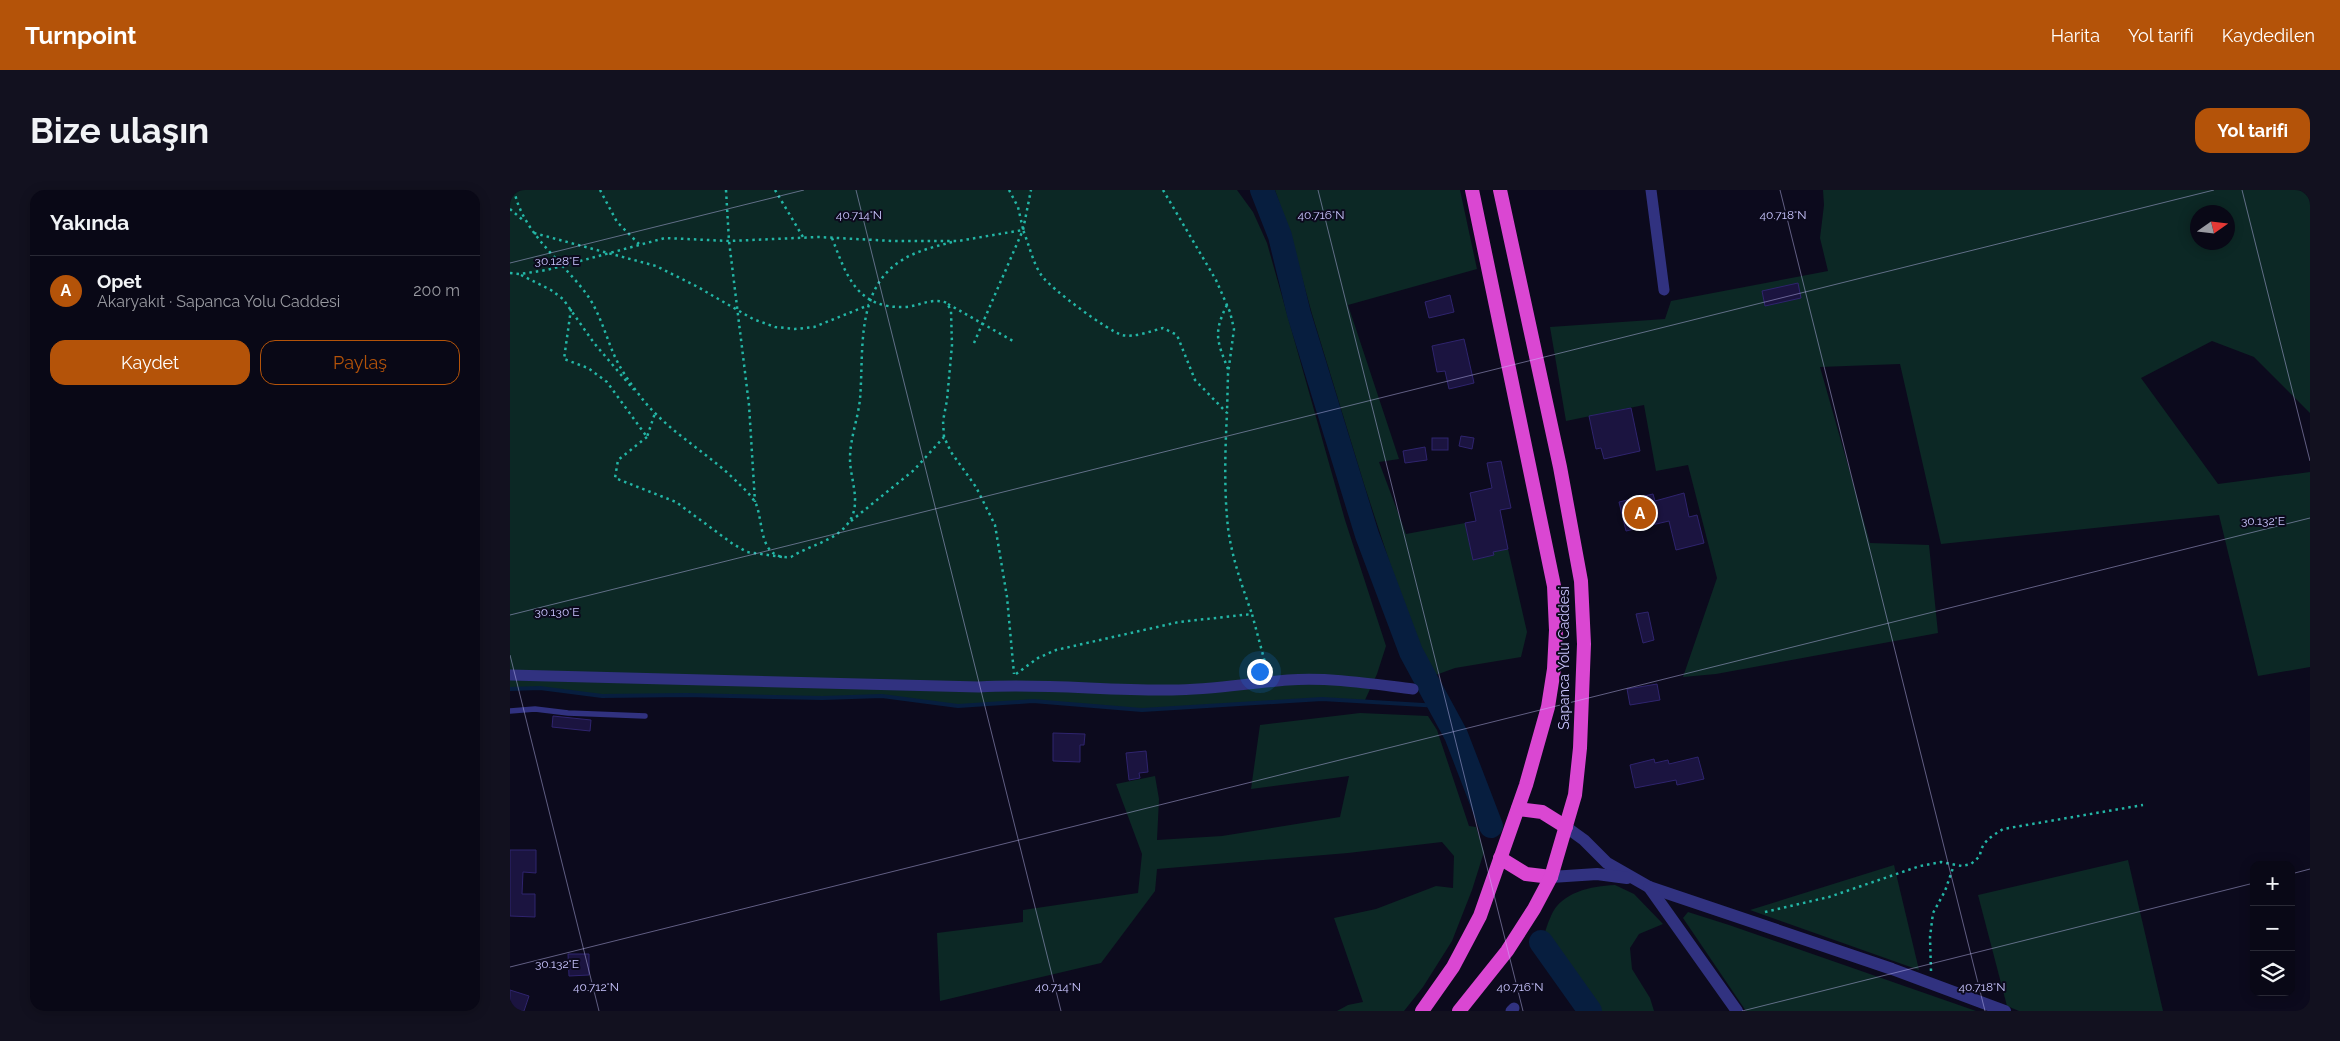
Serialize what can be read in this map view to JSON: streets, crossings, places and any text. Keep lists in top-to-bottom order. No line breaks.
{"streets":{"highway":["Sapanca Yolu Caddesi"]},"north":"right","page":{"header":"Turnpoint","nav":["Harita","Yol tarifi","Kaydedilen"],"buttons":["Yol tarifi",["Kaydet","Paylaş"]],"title":"Bize ulaşın","heading":"Yakında","list":[{"mark":"A","name":"Opet","note":"Akaryakıt · Sapanca Yolu Caddesi","value":"200 m"}],"pins":"A","map_buttons":["+","−"]},"coordinates":["40.714°N","40.716°N","40.718°N","30.128°E","30.132°E","30.130°E","40.712°N"]}
